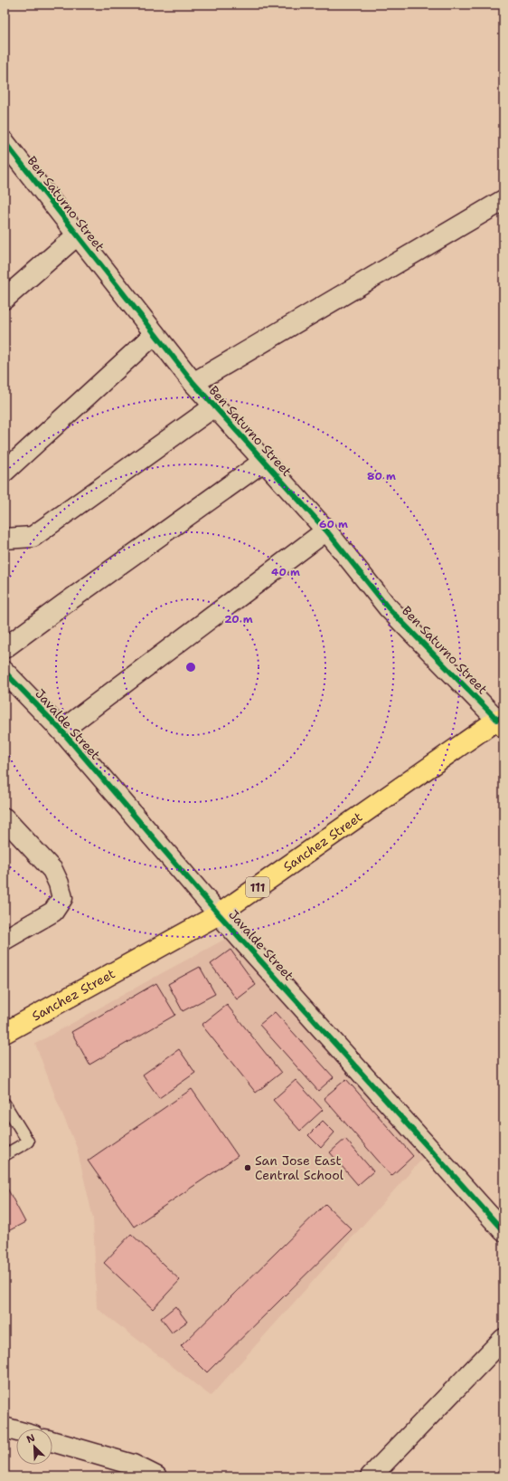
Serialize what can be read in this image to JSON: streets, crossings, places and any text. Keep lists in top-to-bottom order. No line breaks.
{"streets":{"main road":["Sanchez Street","111"],"street":["Ben Saturno Street","Javalde Street"]},"crossings":[["Ben Saturno Street","Sanchez Street"],["Javalde Street","Sanchez Street"]],"places":["San Jose East Central School"],"north":"top left","rings":["80 m","60 m","40 m","20 m"]}
